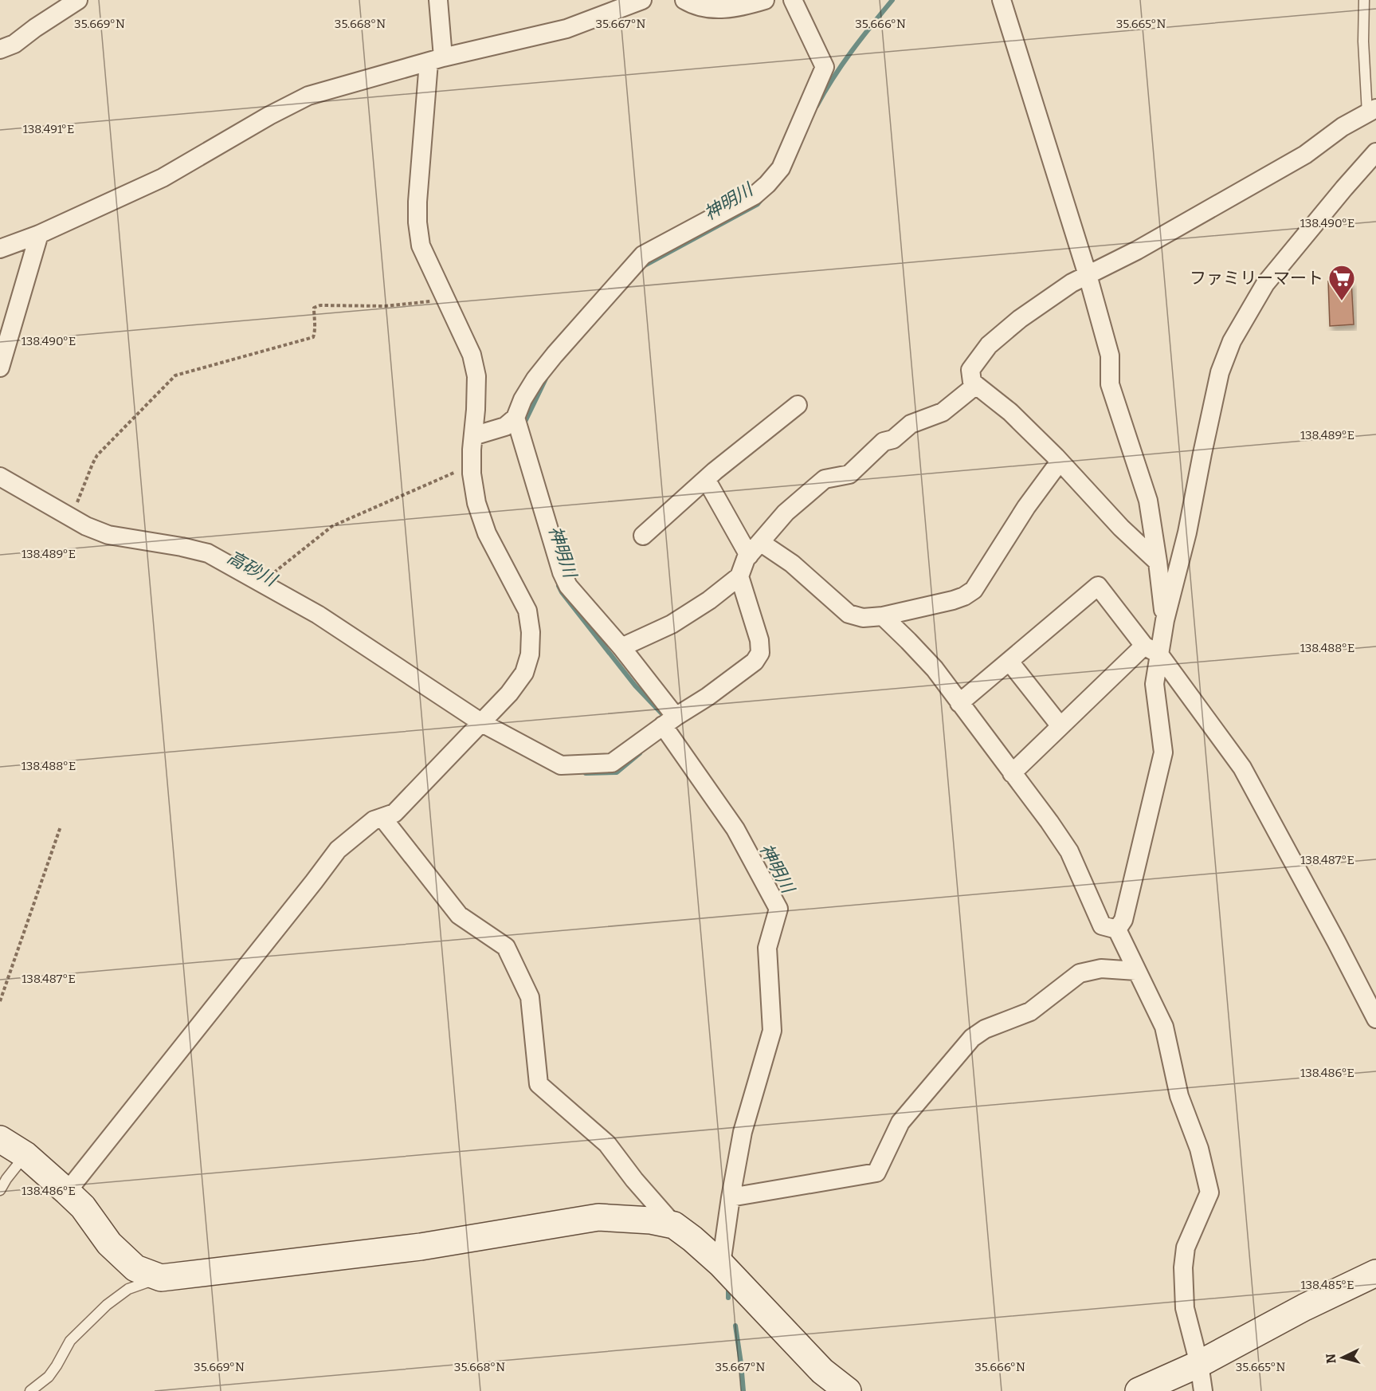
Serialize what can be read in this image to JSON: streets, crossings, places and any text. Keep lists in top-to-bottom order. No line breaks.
{"water":["神明川","高砂川"],"places":{"supermarket":["ファミリーマート"]},"north":"left","coordinates":["35.669°N","35.668°N","35.667°N","35.666°N","35.665°N","138.491°E","138.490°E","138.489°E","138.488°E","138.487°E","138.486°E","138.485°E"]}
